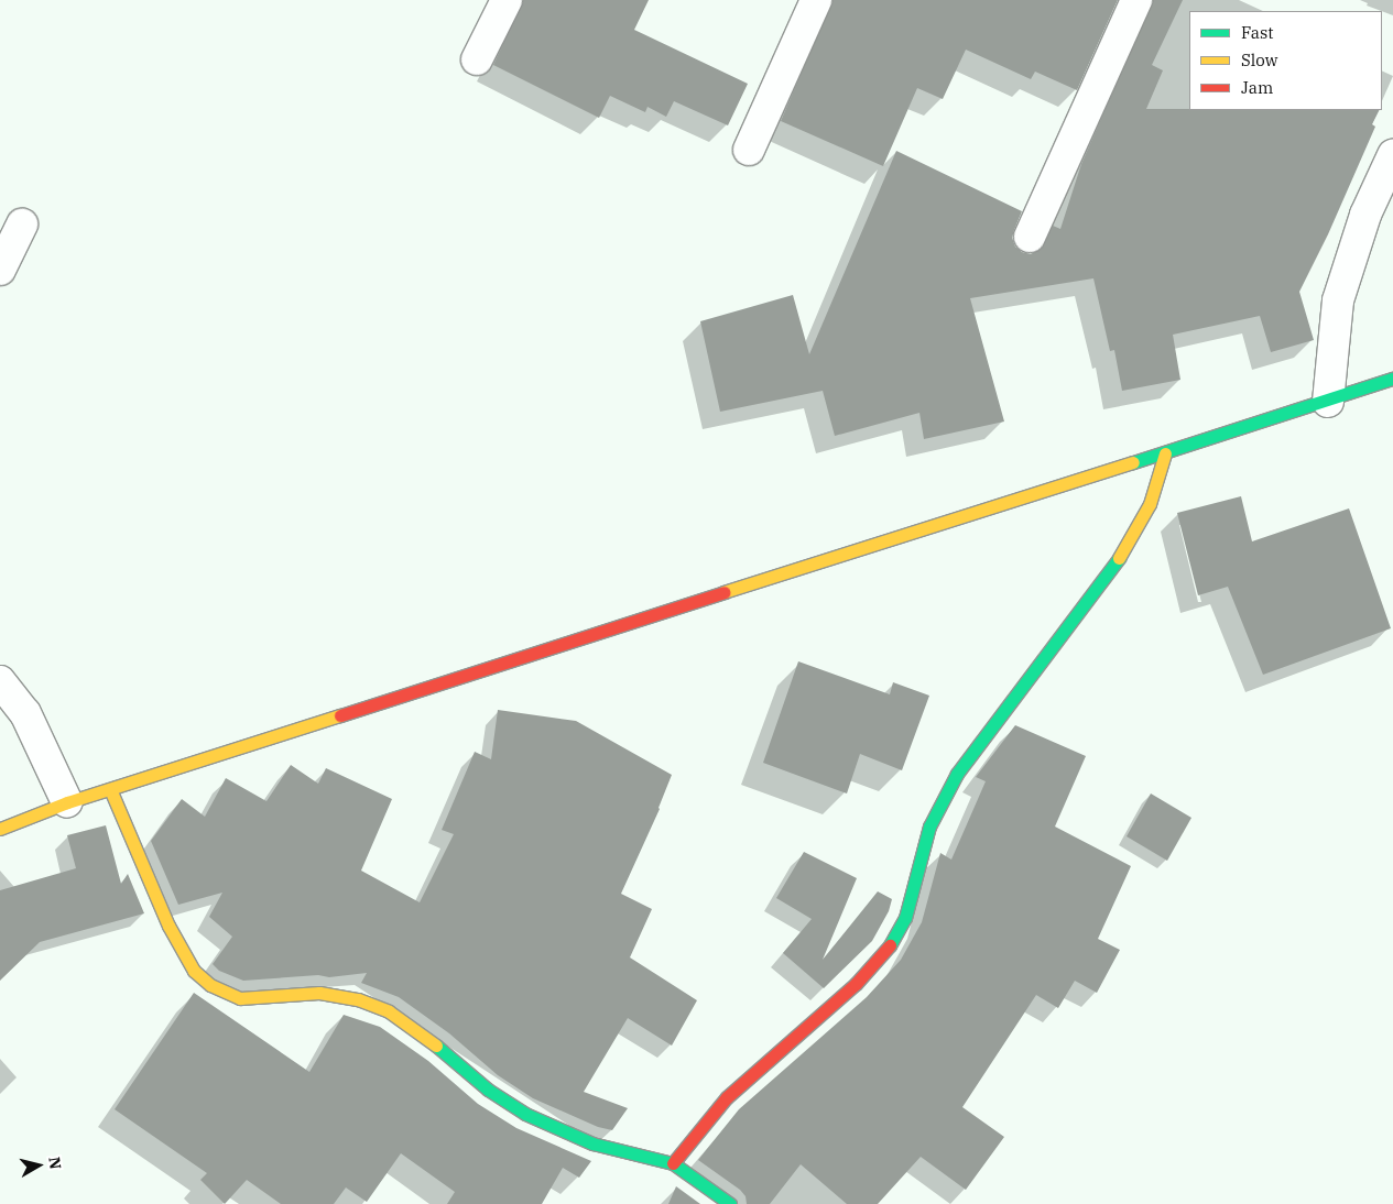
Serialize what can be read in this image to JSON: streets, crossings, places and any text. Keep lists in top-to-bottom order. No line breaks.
{"legend":["Fast","Slow","Jam"],"north":"right"}
